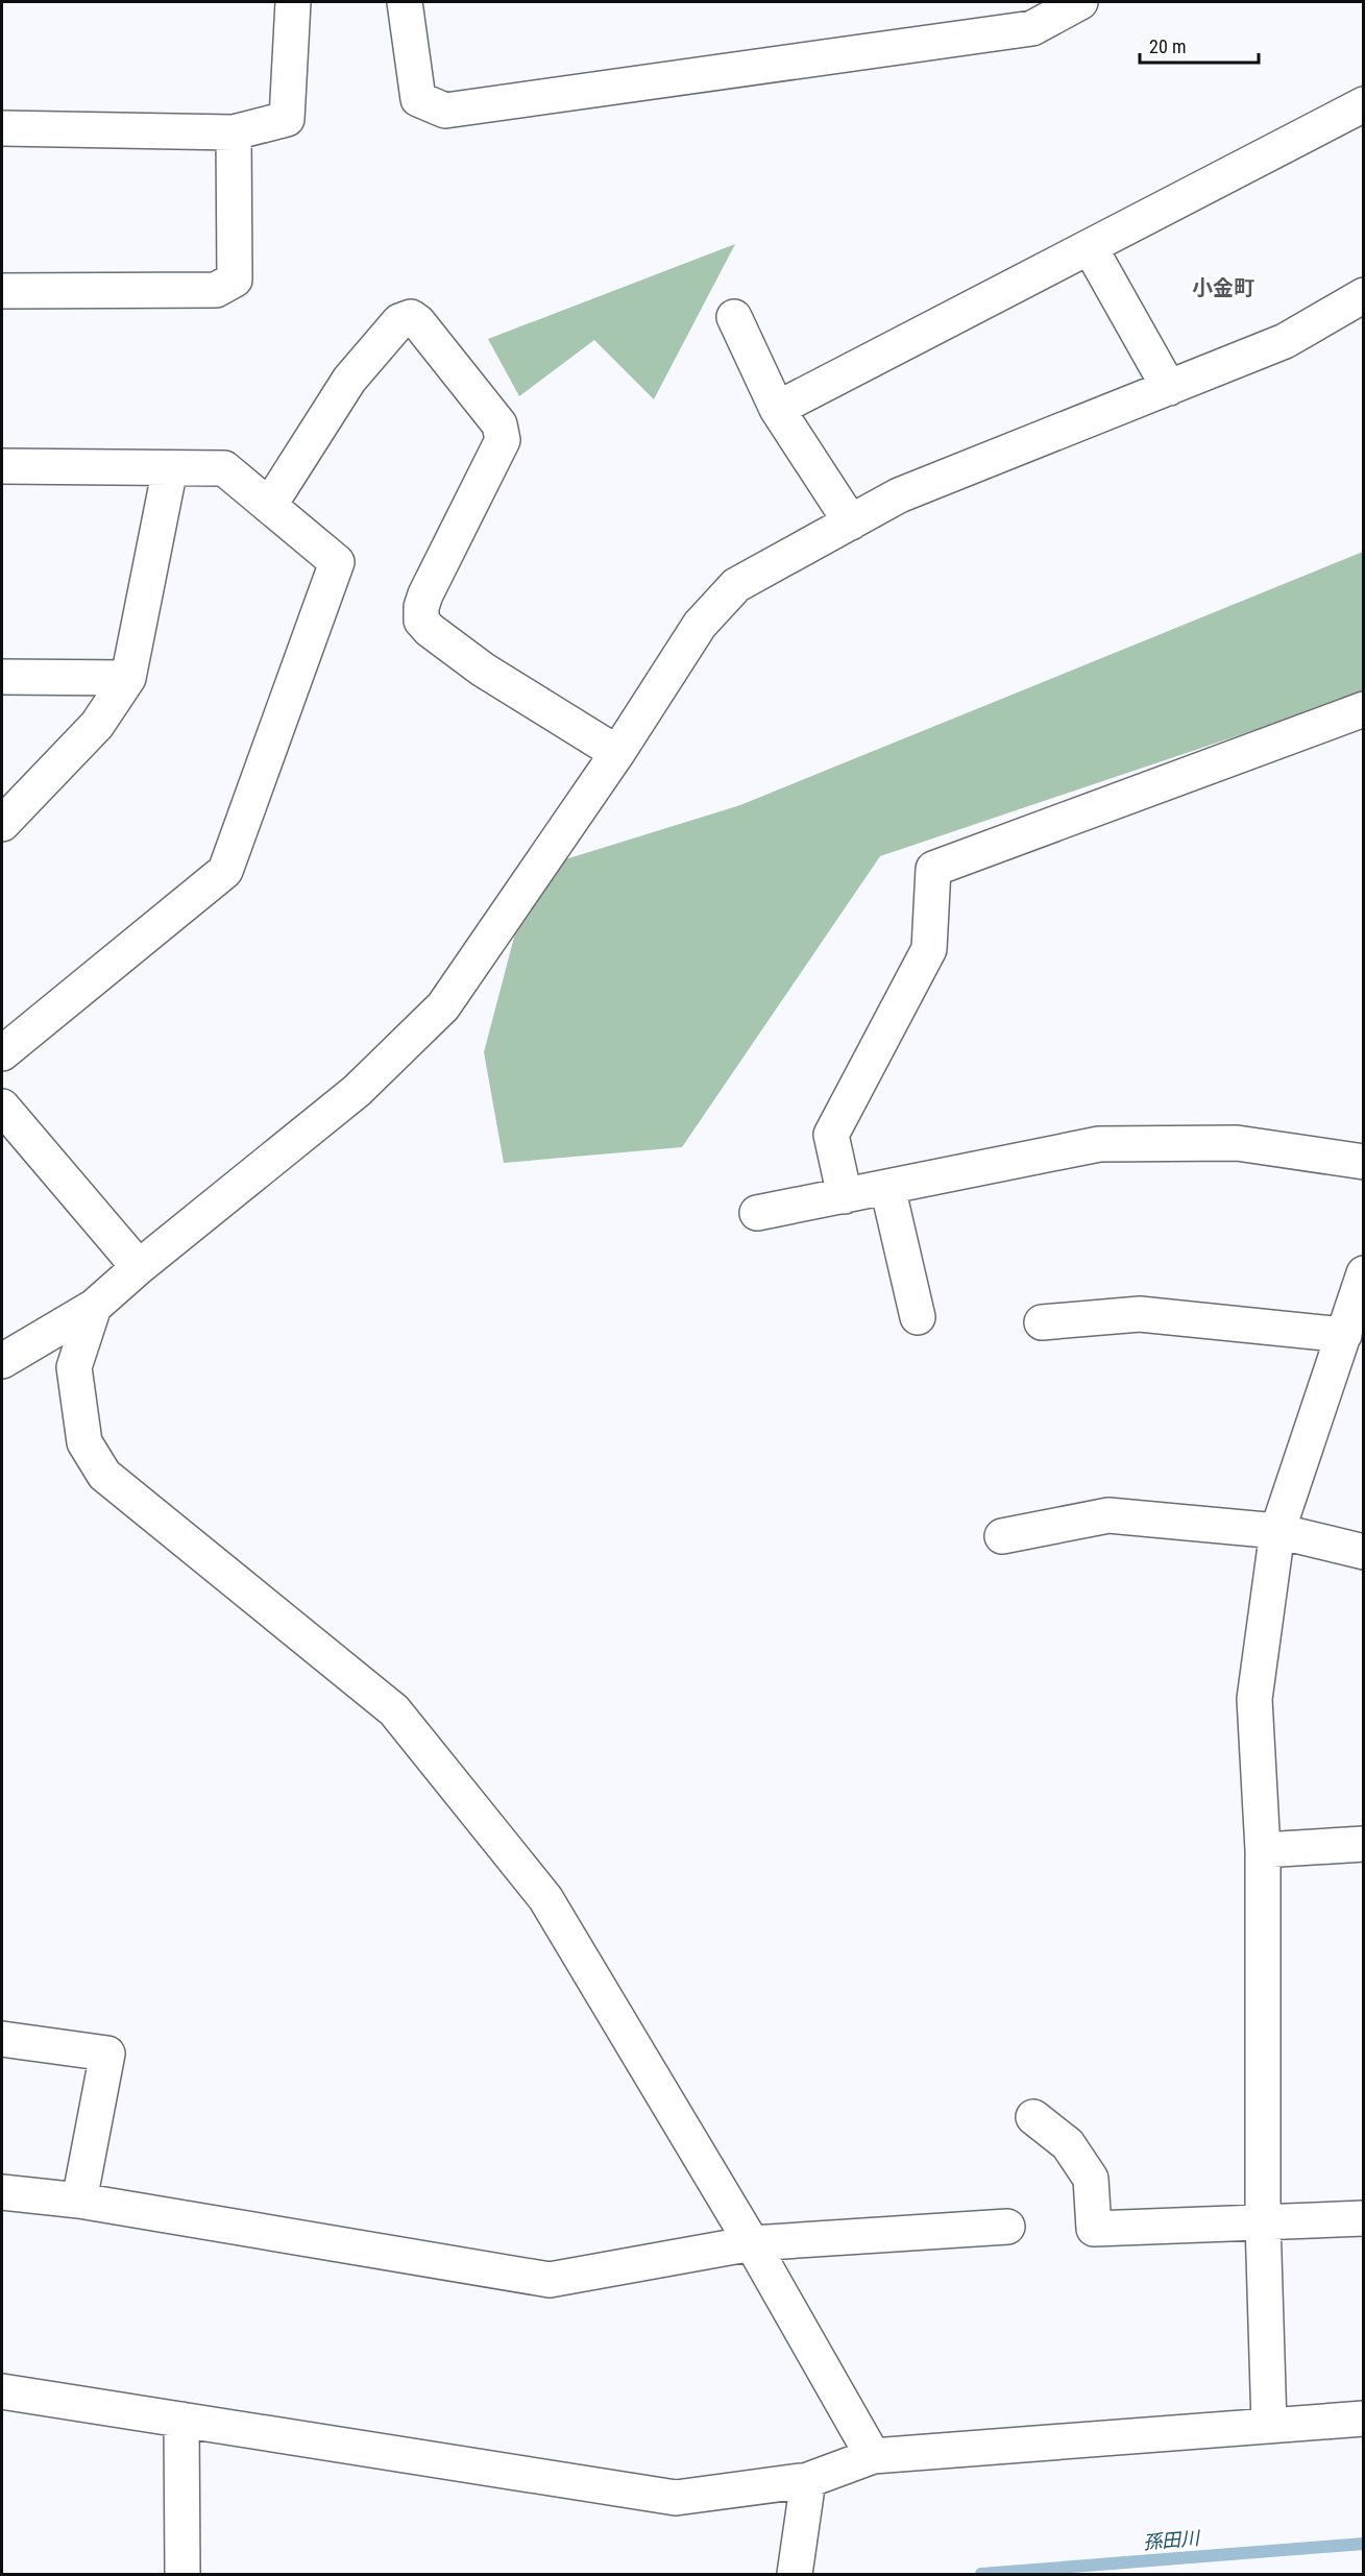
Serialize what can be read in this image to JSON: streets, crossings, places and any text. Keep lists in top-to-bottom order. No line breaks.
{"districts":["小金町"],"water":["孫田川"],"scale_bar":"20 m"}
